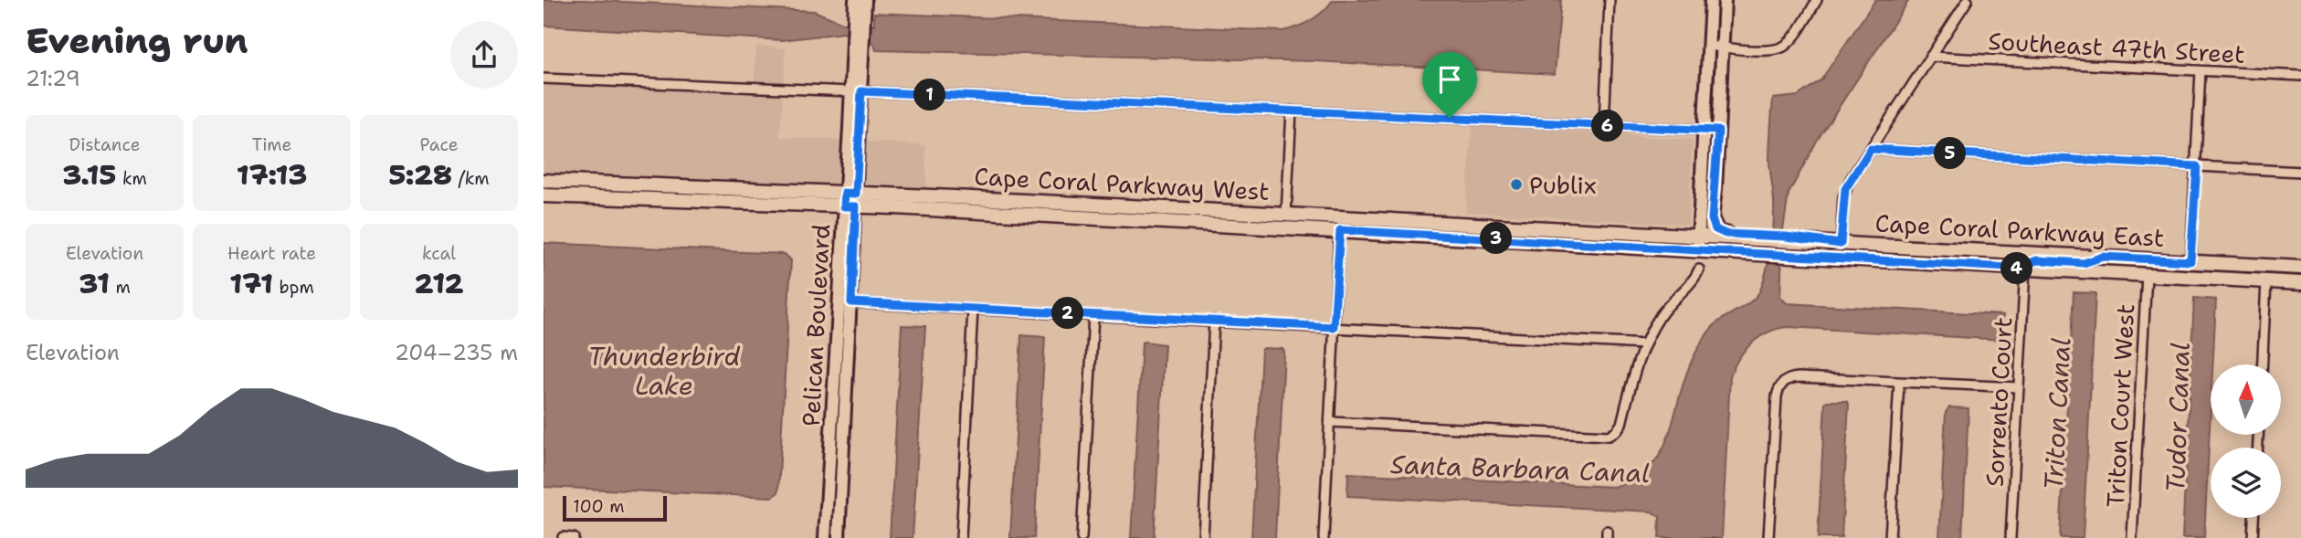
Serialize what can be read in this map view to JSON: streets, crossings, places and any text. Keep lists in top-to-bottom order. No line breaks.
{"streets":{"main road":["Cape Coral Parkway West","Cape Coral Parkway East"],"street":["Southeast 47th Street","Pelican Boulevard","Sorrento Court","Triton Court West"]},"crossings":[["Cape Coral Parkway West","Cape Coral Parkway East"],["Cape Coral Parkway West","Pelican Boulevard"],["Cape Coral Parkway East","Sorrento Court"],["Cape Coral Parkway East","Triton Court West"]],"water":["Thunderbird Lake","Triton Canal","Tudor Canal","Santa Barbara Canal"],"places":["Publix"],"scale_bar":"100 m","north":"top","page":{"heading":["Evening run","21:29"],"pins":["1","6","5","3","4","2"],"stats":[["Distance","3.15 km"],["Time","17:13"],["Pace","5:28 /km"],["Elevation","31 m"],["Heart rate","171 bpm"],["kcal","212"]],"chart":["Elevation","204–235 m"],"scale":"100 m"}}
